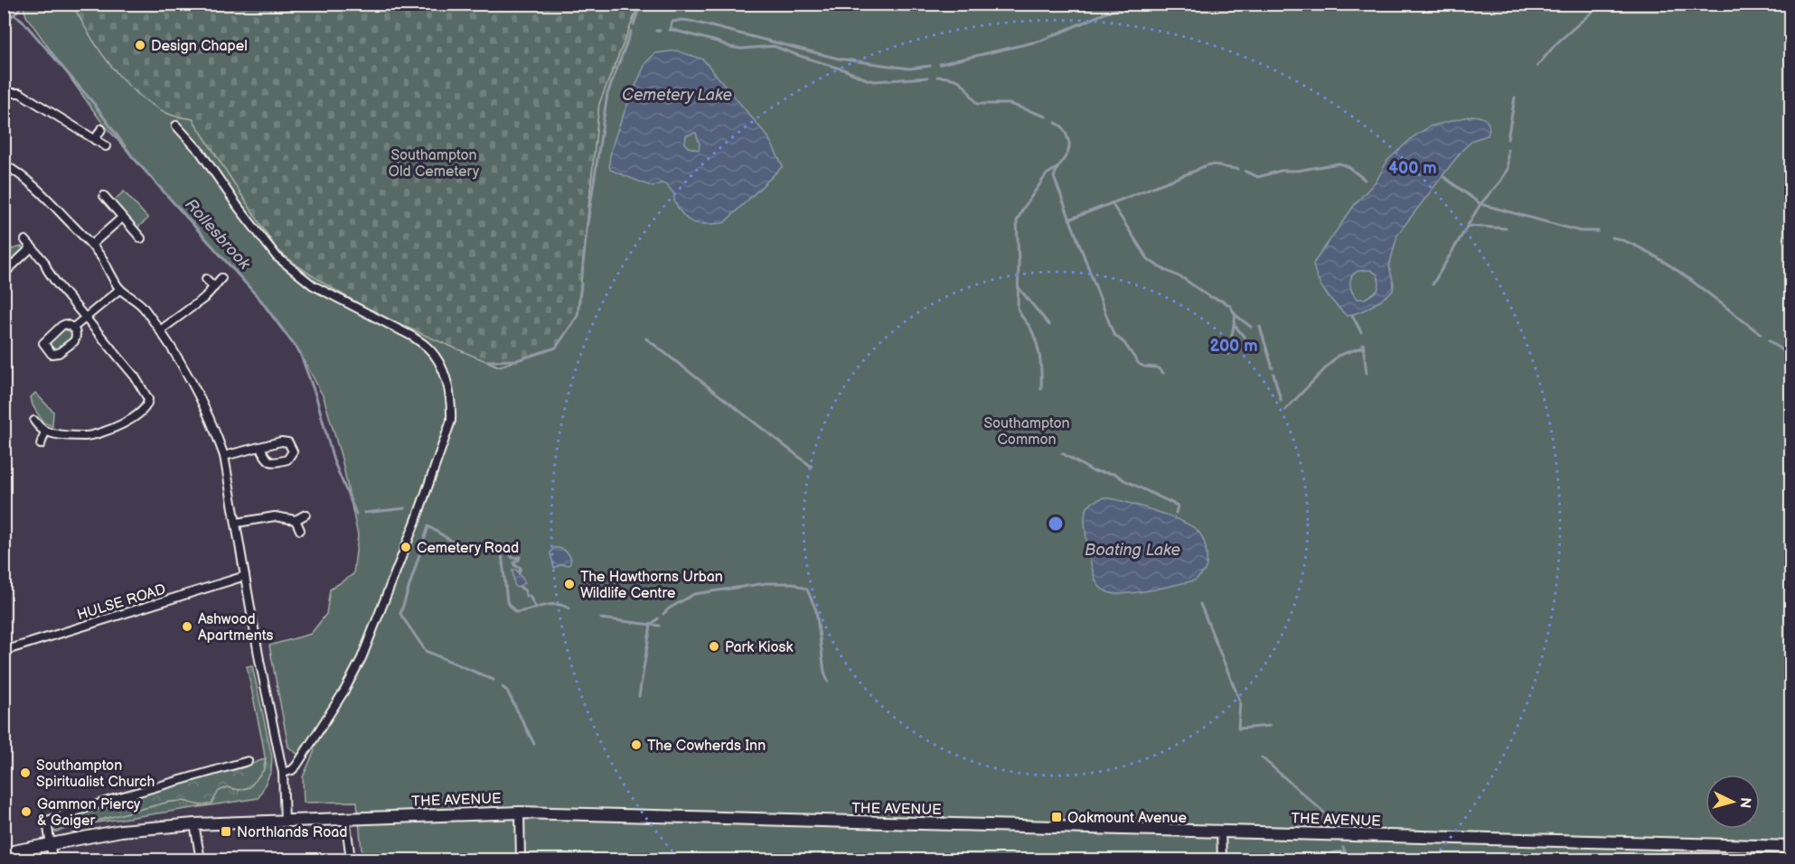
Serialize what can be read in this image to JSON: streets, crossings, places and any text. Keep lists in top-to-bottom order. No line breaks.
{"streets":{"main road":["THE AVENUE"],"street":["HULSE ROAD"]},"water":["Cemetery Lake","Rollesbrook","Boating Lake"],"parks":["Southampton Old Cemetery","Southampton Common"],"places":{"other":["Design Chapel","Cemetery Road","The Hawthorns Urban Wildlife Centre","Ashwood Apartments","Park Kiosk","The Cowherds Inn","Southampton Spiritualist Church","Gammon Piercy & Gaiger"],"transit":["Oakmount Avenue","Northlands Road"]},"north":"right","rings":["400 m","200 m"]}
